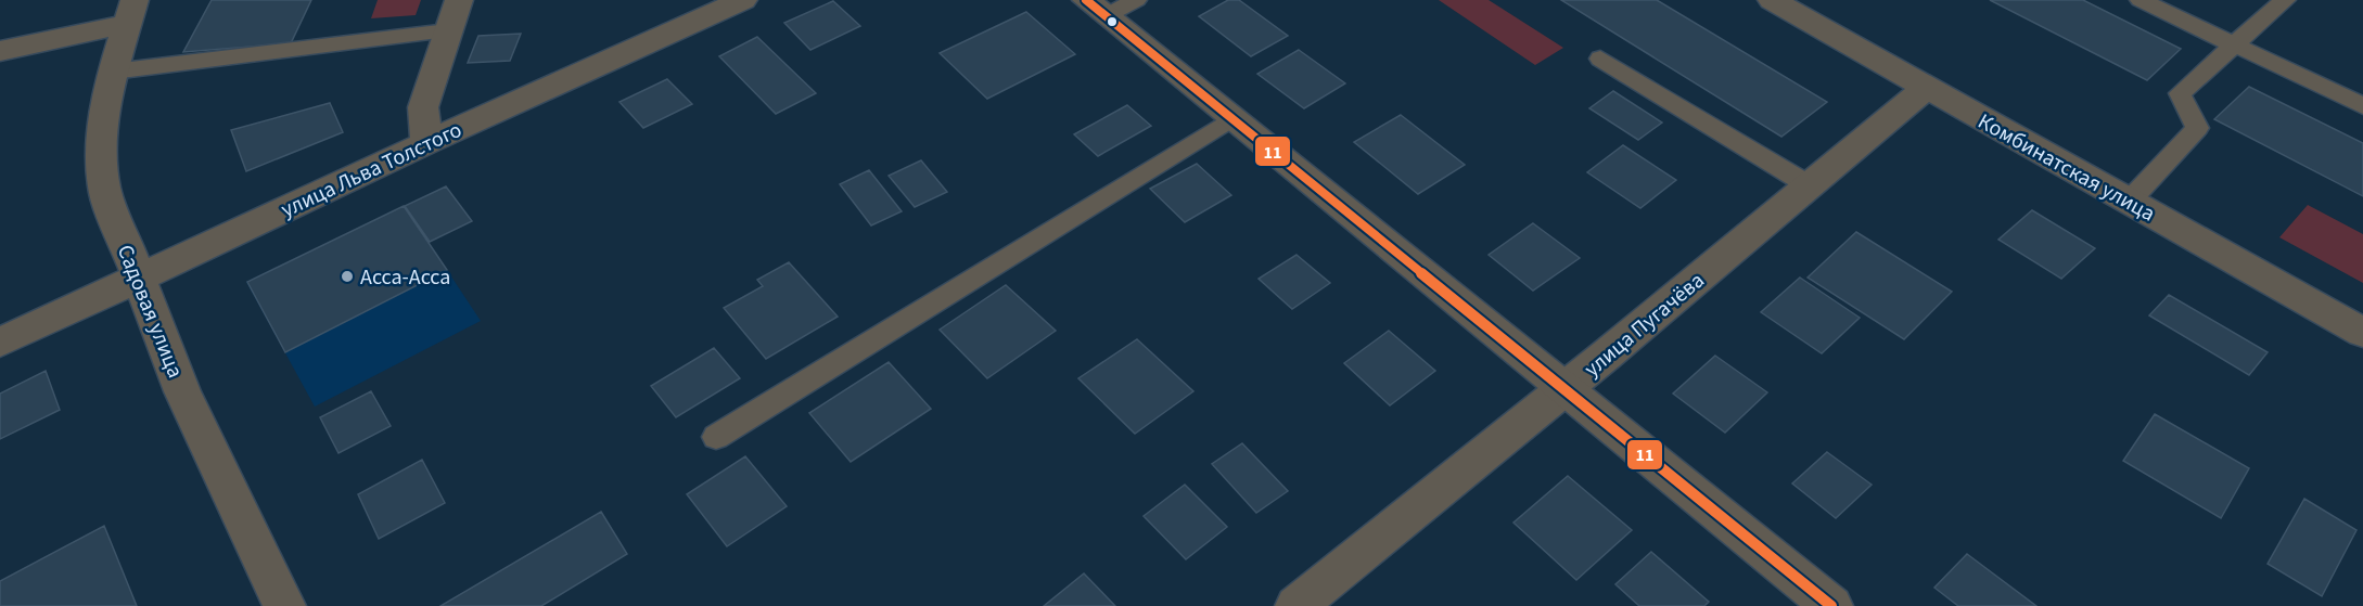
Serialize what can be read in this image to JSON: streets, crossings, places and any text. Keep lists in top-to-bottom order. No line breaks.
{"streets":{"street":["Комбинатская улица","улица Льва Толстого","Садовая улица","улица Пугачёва"]},"crossings":[["Комбинатская улица","улица Пугачёва"],["улица Льва Толстого","Садовая улица"]],"places":["Асса-Асса"],"lines":["transit line 11"]}
